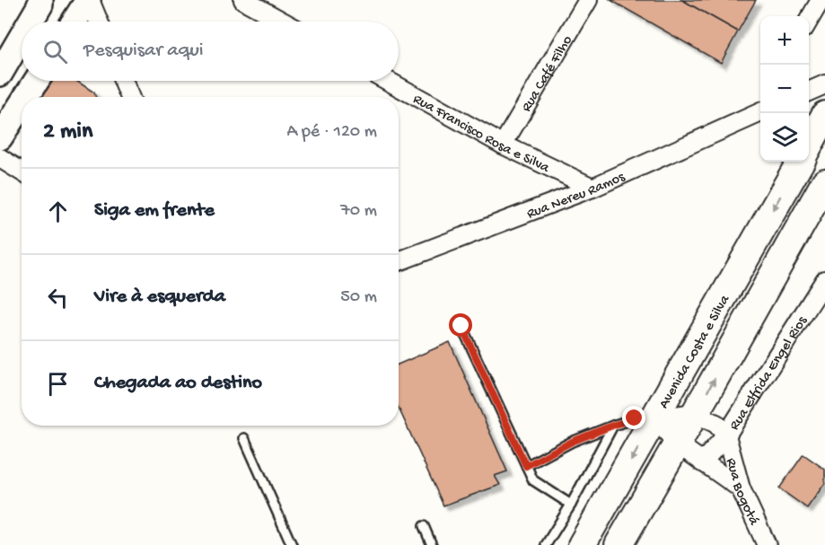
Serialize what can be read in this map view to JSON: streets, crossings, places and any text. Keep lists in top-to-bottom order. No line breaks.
{"streets":{"main road":["Avenida Costa e Silva"],"street":["Rua Café Filho","Rua Francisco Rosa e Silva","Rua Nereu Ramos","Rua Elfrida Engel Rios","Rua Bogotá"]},"crossings":[["Rua Café Filho","Rua Francisco Rosa e Silva"],["Rua Francisco Rosa e Silva","Rua Nereu Ramos"],["Rua Elfrida Engel Rios","Rua Bogotá"]],"page":{"map_buttons":["+","−"],"search":"Pesquisar aqui","heading":["2 min","A pé · 120 m"],"list":[["Siga em frente","70 m"],["Vire à esquerda","50 m"],"Chegada ao destino"]}}
